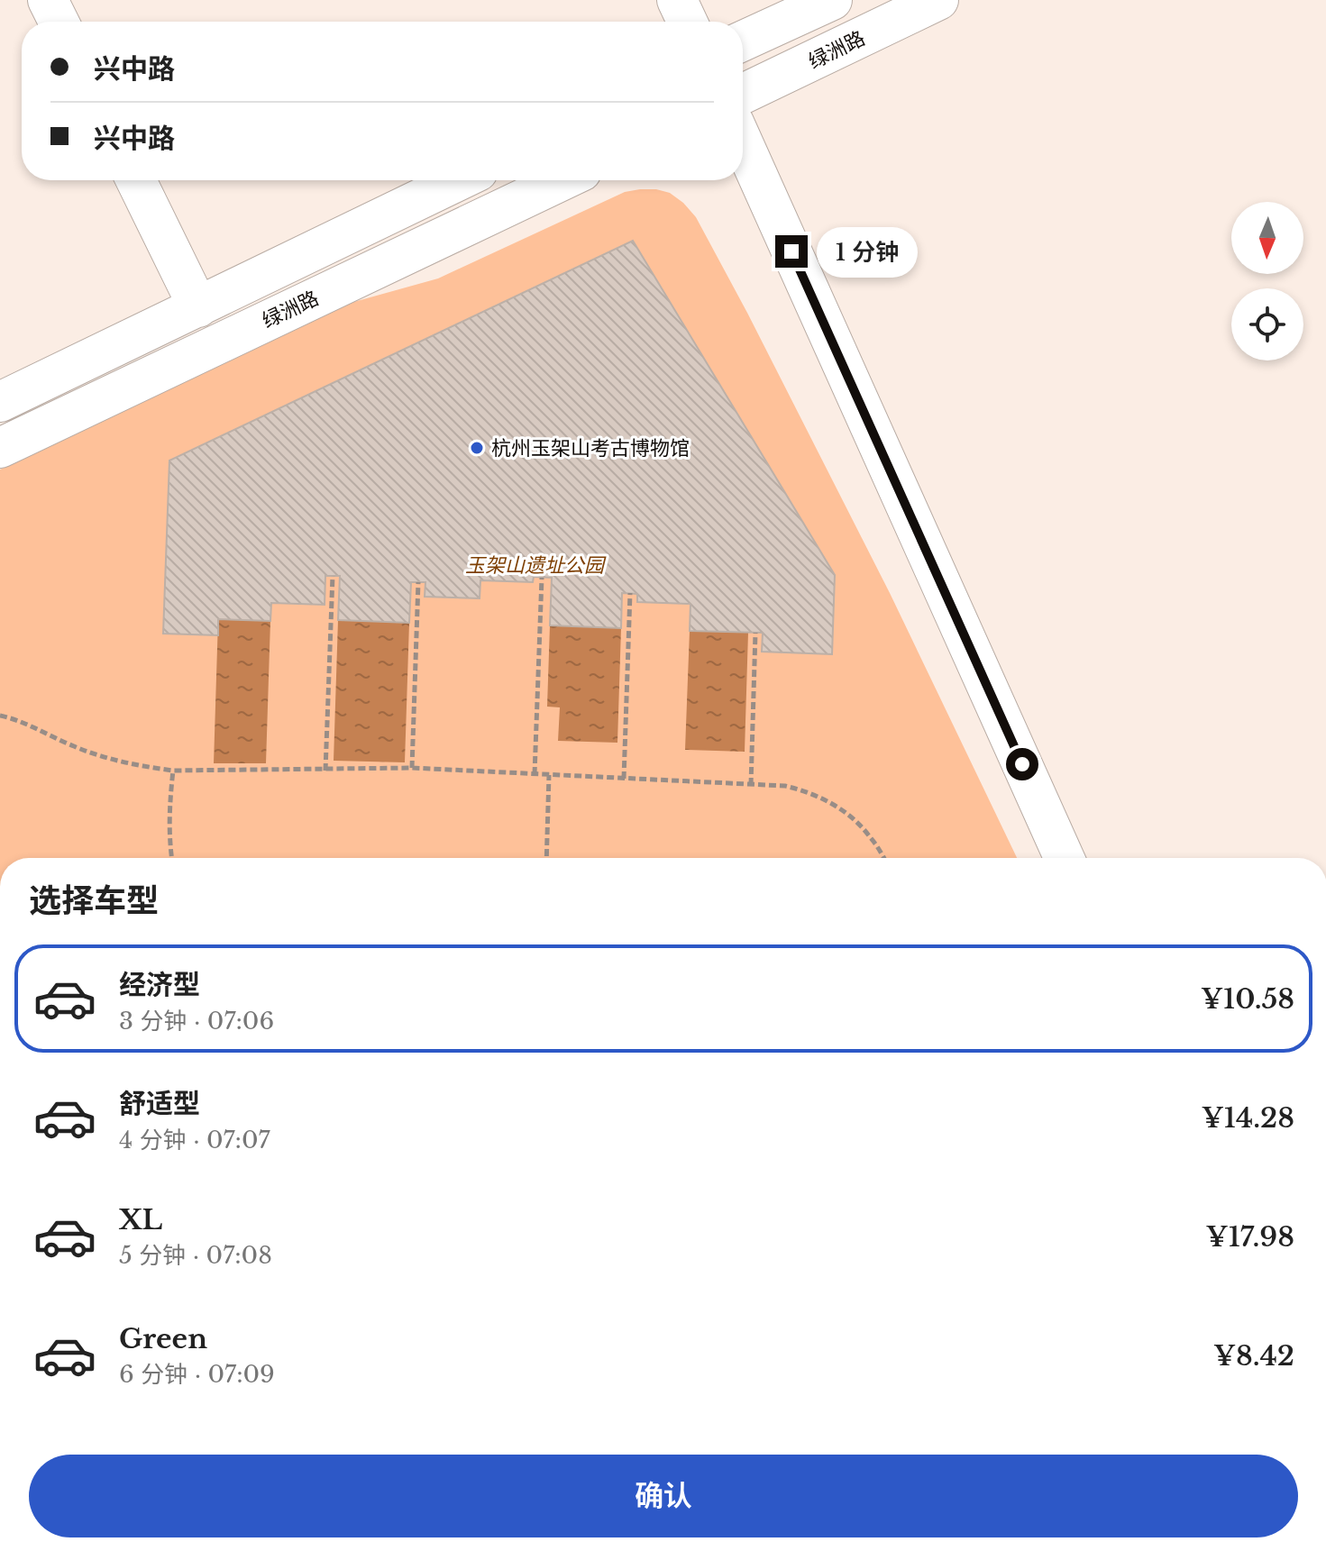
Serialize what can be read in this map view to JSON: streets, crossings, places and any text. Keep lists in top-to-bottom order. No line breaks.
{"streets":{"street":["绿洲路"]},"parks":["玉架山遗址公园"],"places":["杭州玉架山考古博物馆"],"north":"bottom","page":{"banner":["兴中路","兴中路"],"bubble":"1 分钟","heading":"选择车型","list":[{"name":"经济型","note":"3 分钟 · 07:06","value":"¥10.58"},{"name":"舒适型","note":"4 分钟 · 07:07","value":"¥14.28"},{"name":"XL","note":"5 分钟 · 07:08","value":"¥17.98"},{"name":"Green","note":"6 分钟 · 07:09","value":"¥8.42"}],"buttons":"确认"}}
